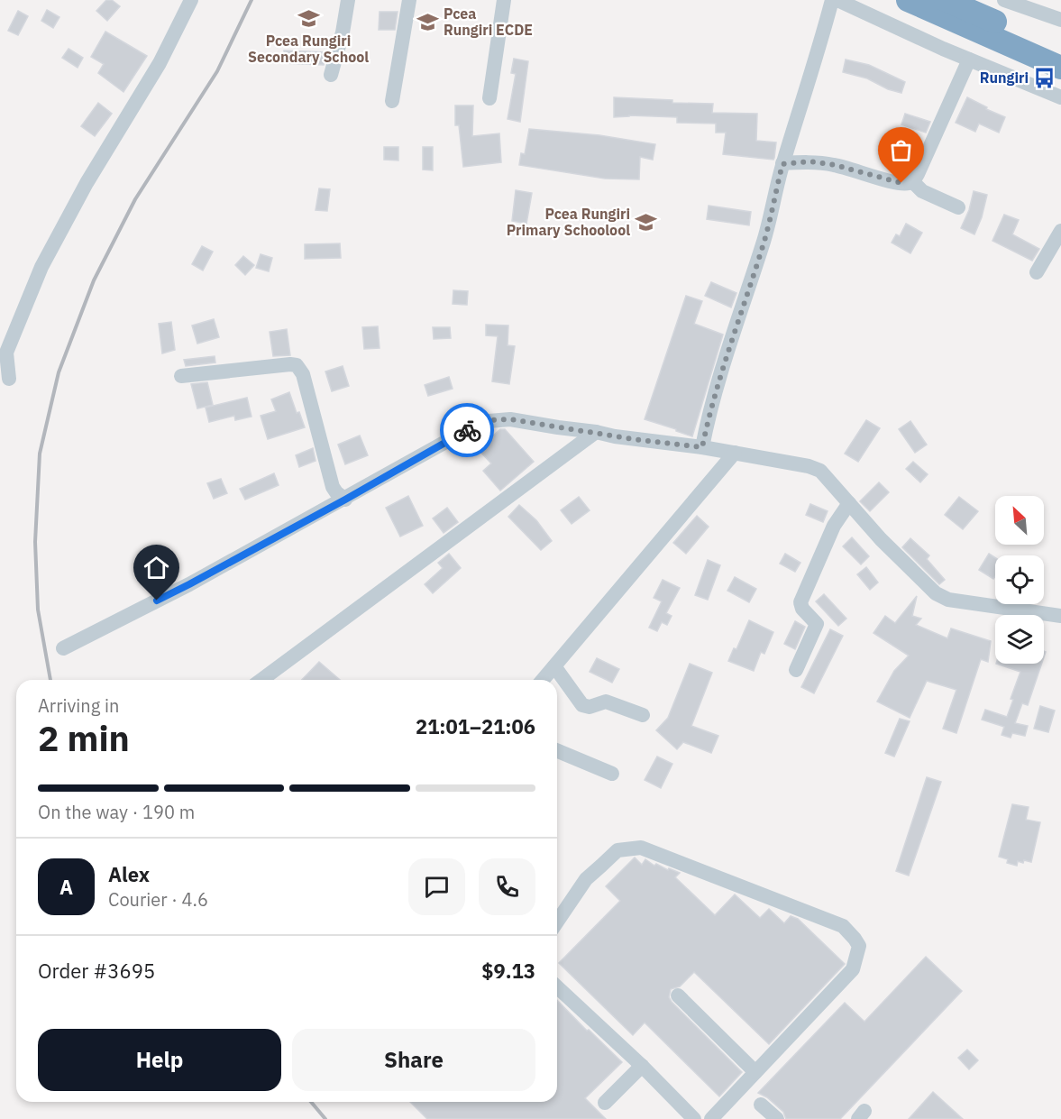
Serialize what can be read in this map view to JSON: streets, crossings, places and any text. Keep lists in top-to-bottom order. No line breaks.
{"places":{"school or university":["Pcea Rungiri Secondary School","Pcea Rungiri ECDE","Pcea Rungiri Primary Schoolool"],"bus stop":["Rungiri"]},"north":"top left","page":{"heading":["2 min","Arriving in","21:01–21:06"],"panel":["Alex","Courier · 4.6","Order #3695","$9.13"],"bar":"On the way · 190 m","round":"A","buttons":["Help","Share"]}}
